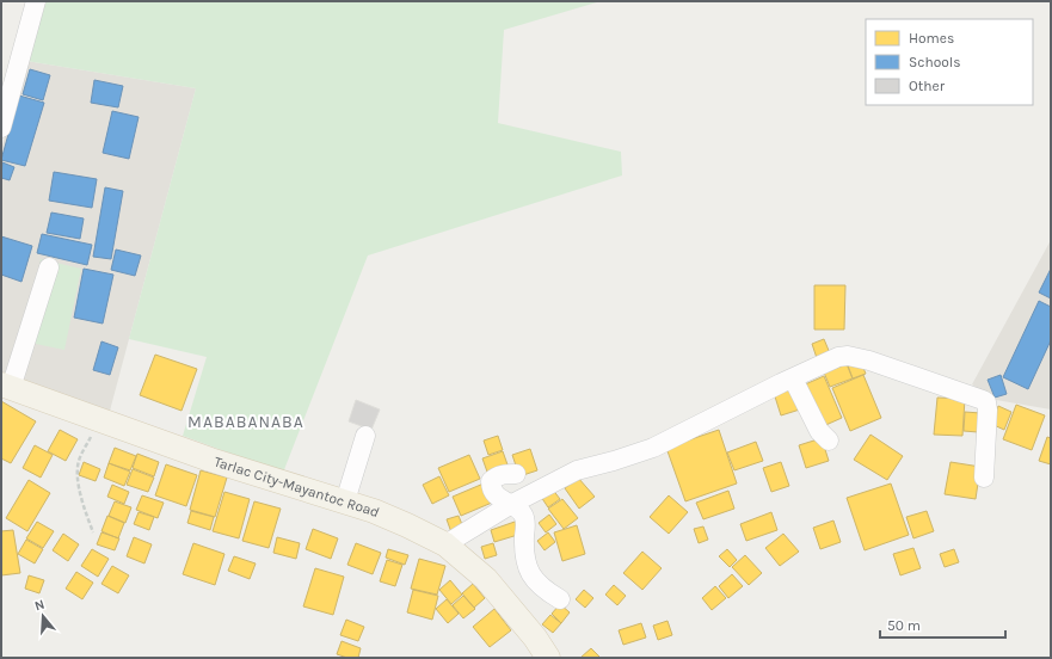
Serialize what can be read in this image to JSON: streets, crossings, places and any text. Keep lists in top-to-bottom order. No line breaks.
{"streets":{"main road":["Tarlac City-Mayantoc Road"]},"districts":["MABABANABA"],"legend":["Homes","Schools","Other"],"scale_bar":"50 m","north":"top"}
